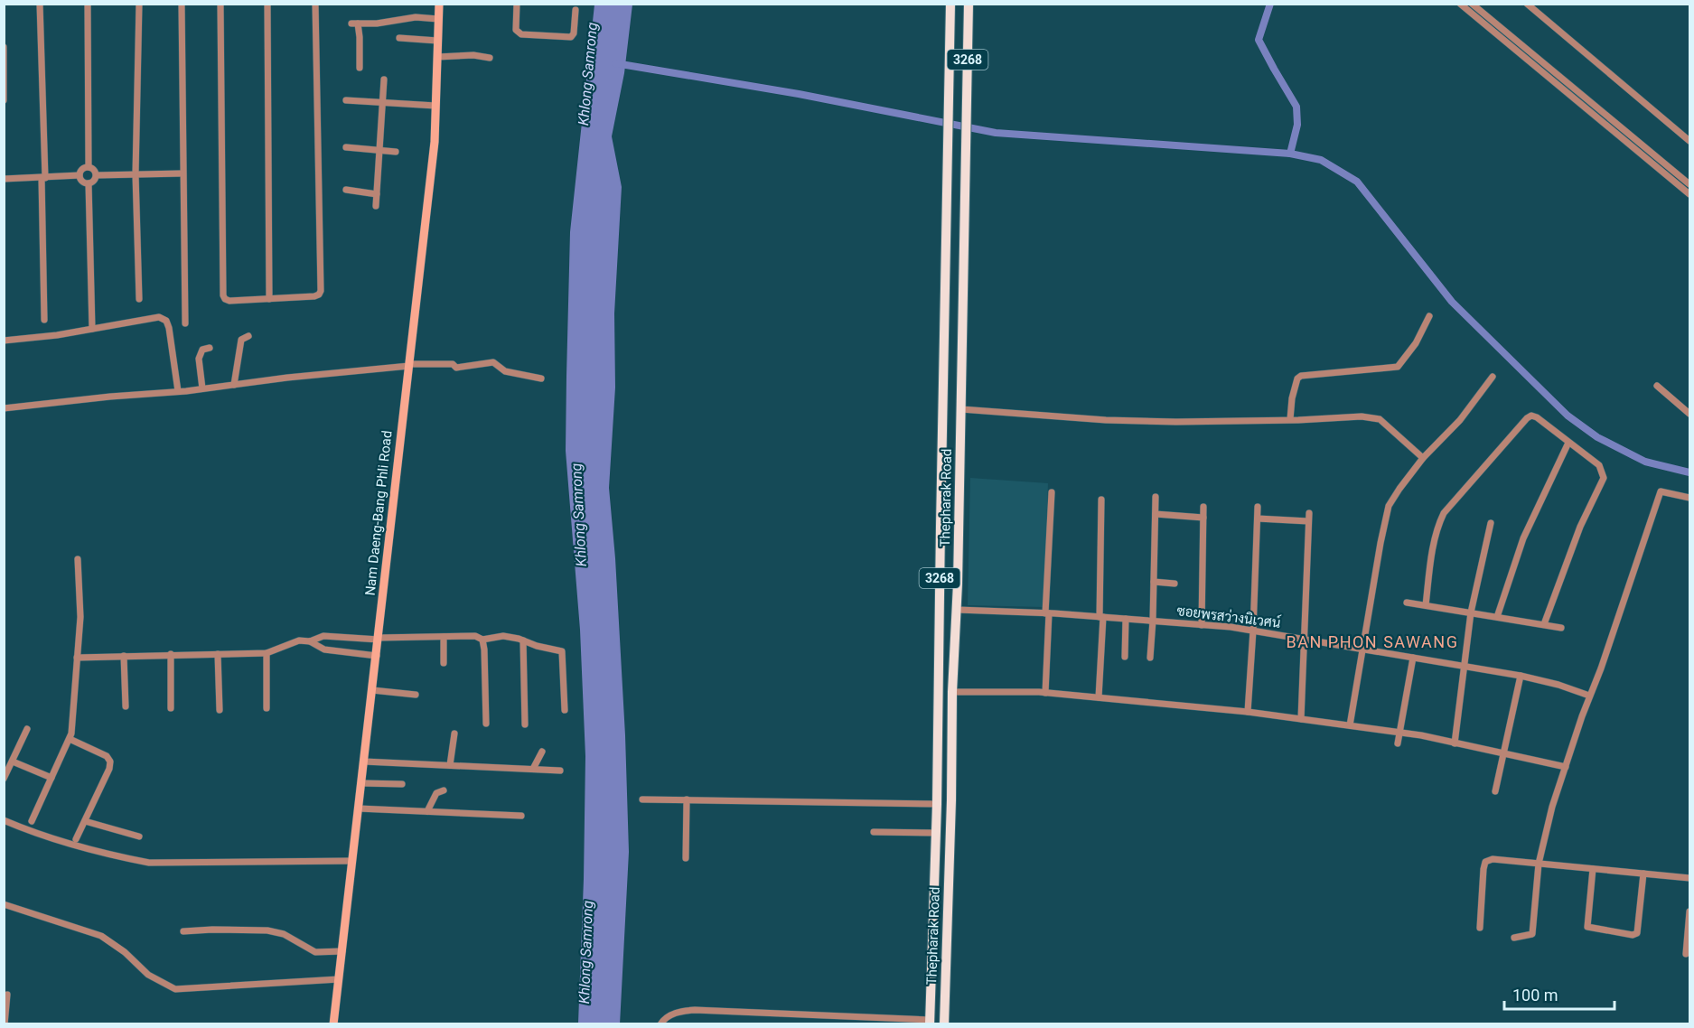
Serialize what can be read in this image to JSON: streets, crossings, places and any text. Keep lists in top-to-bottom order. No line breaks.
{"streets":{"main road":["3268","Thepharak Road","Nam Daeng-Bang Phli Road"],"street":["ซอยพรสว่างนิเวศน์"]},"crossings":[["Thepharak Road","ซอยพรสว่างนิเวศน์"]],"districts":["BAN PHON SAWANG"],"water":["Khlong Samrong"],"scale_bar":"100 m"}
